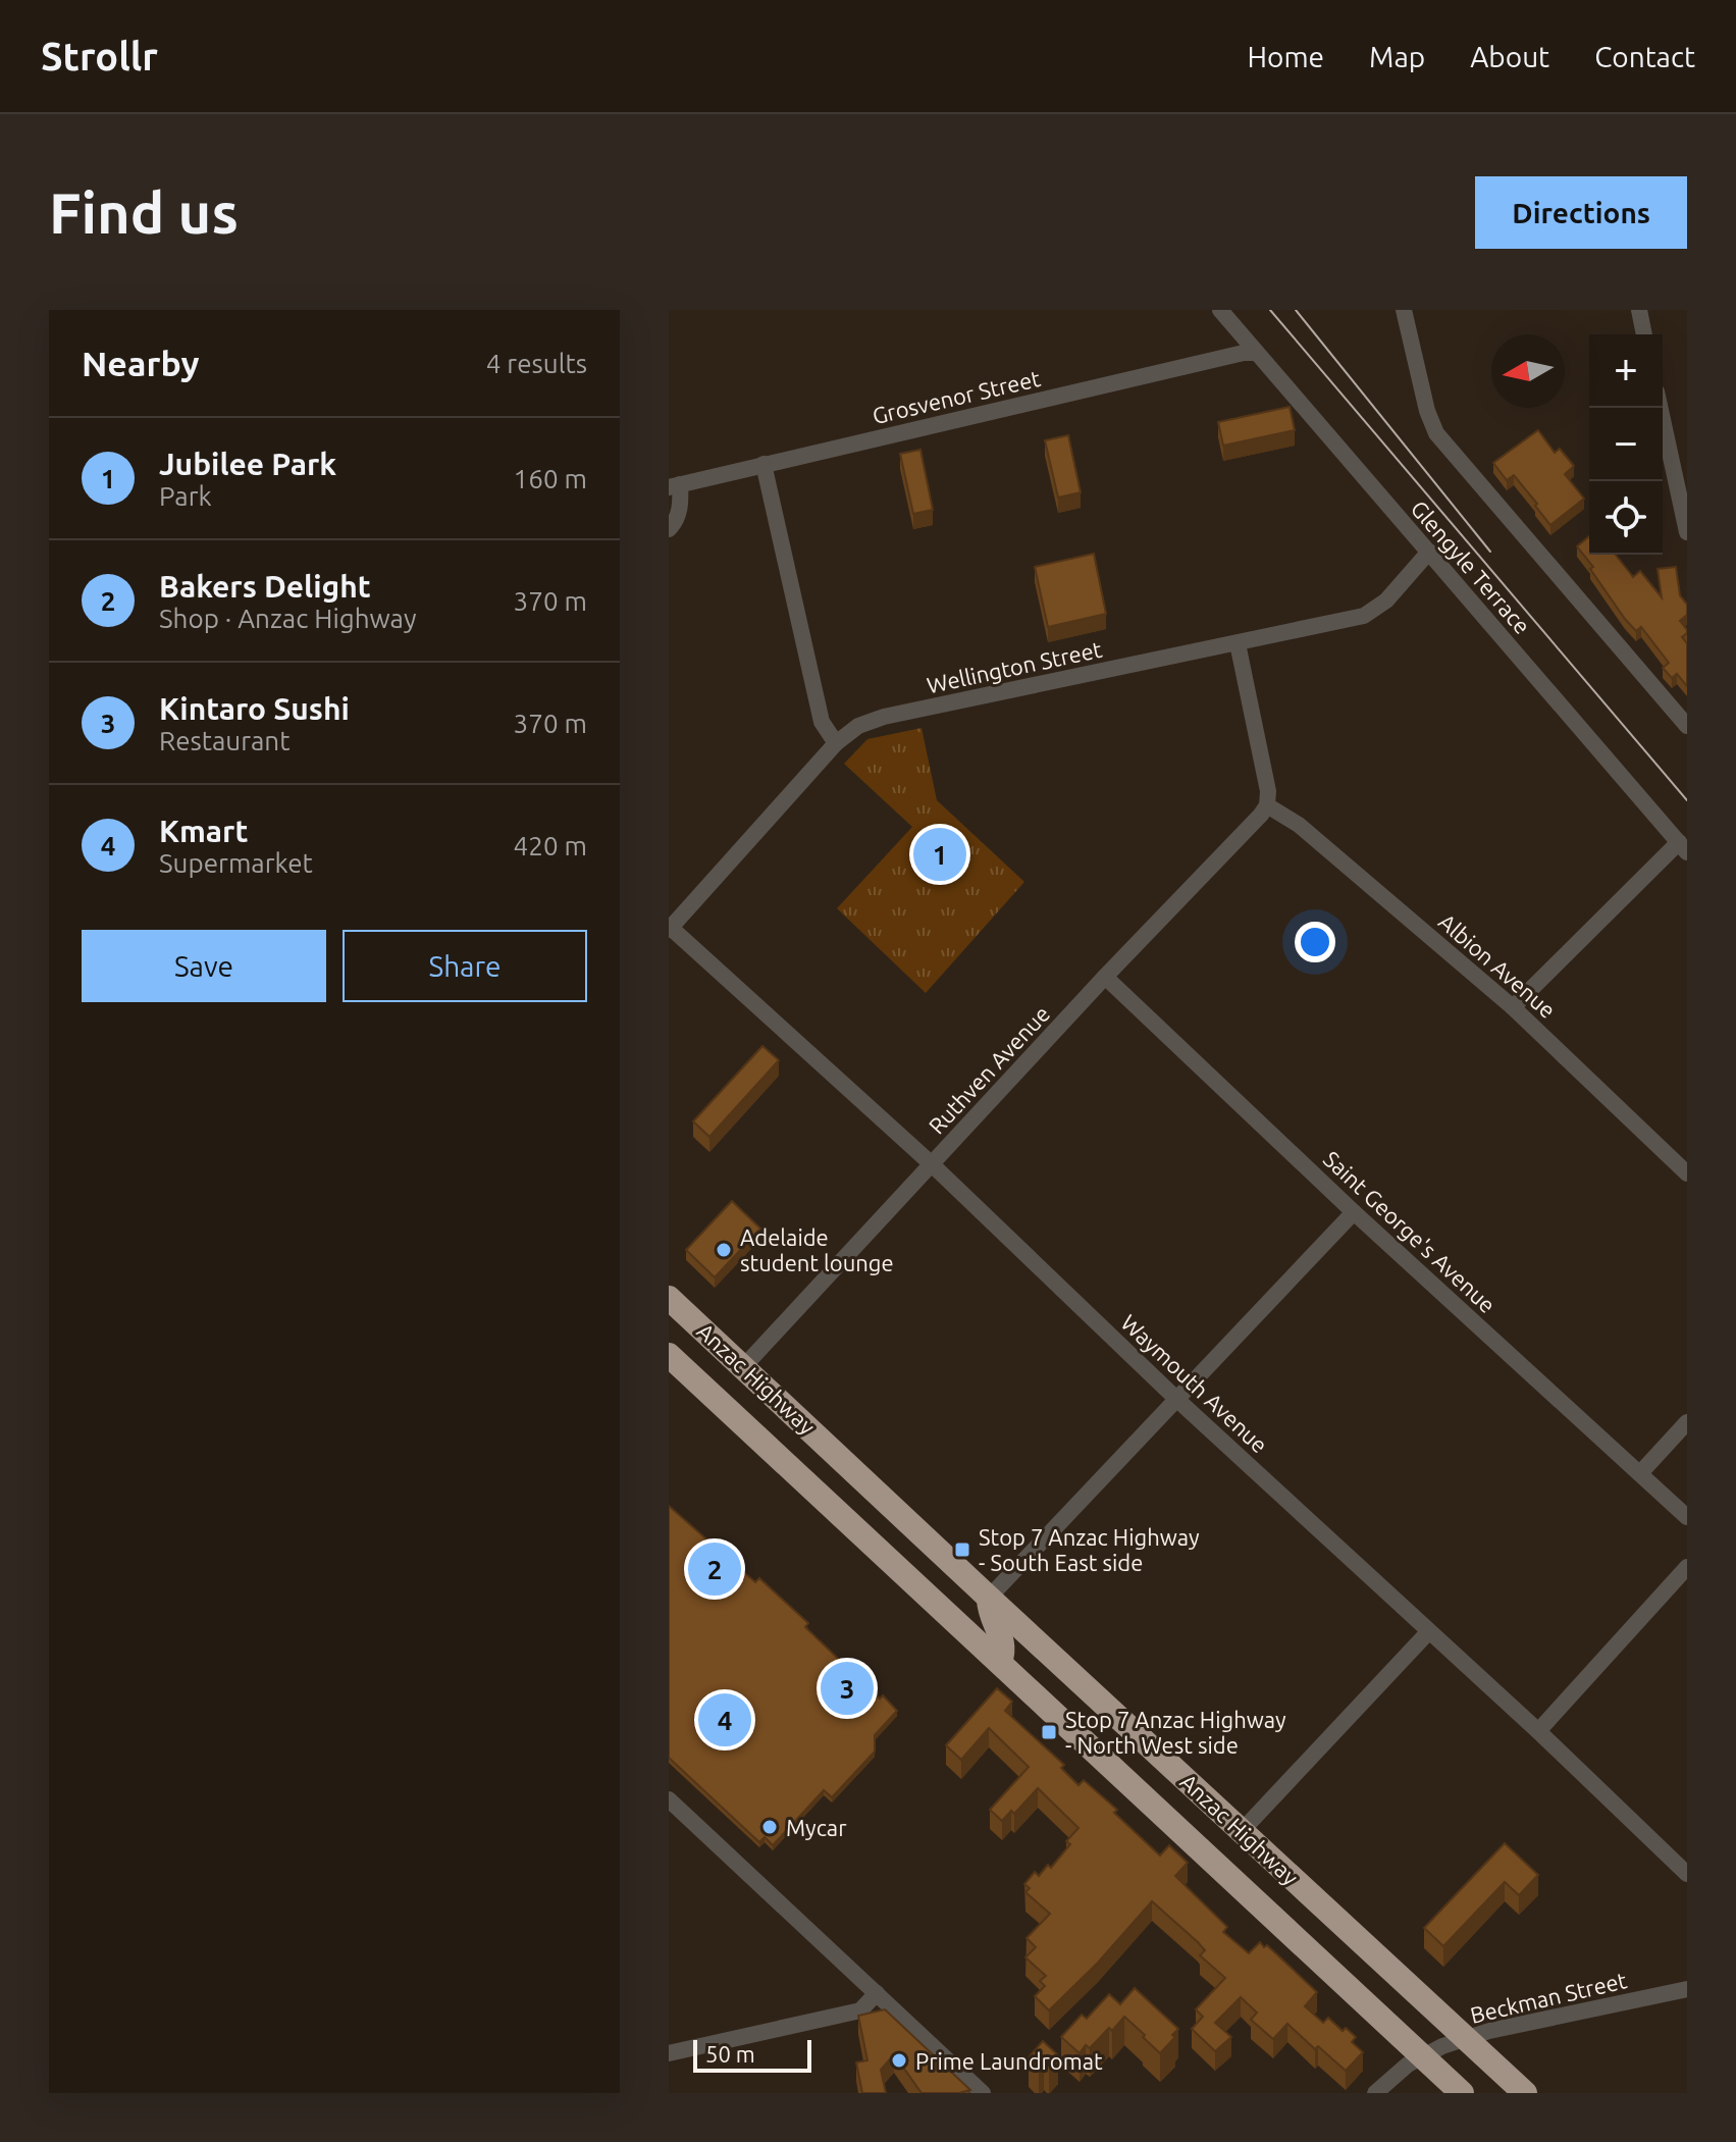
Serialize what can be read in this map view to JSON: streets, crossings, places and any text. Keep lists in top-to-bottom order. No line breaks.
{"streets":{"highway":["Anzac Highway"],"street":["Grosvenor Street","Glengyle Terrace","Wellington Street","Albion Avenue","Ruthven Avenue","Saint George's Avenue","Waymouth Avenue","Beckman Street"]},"crossings":[["Grosvenor Street","Glengyle Terrace"],["Glengyle Terrace","Wellington Street"],["Wellington Street","Waymouth Avenue"],["Albion Avenue","Ruthven Avenue"],["Ruthven Avenue","Saint George's Avenue"],["Ruthven Avenue","Anzac Highway"],["Ruthven Avenue","Waymouth Avenue"],["Anzac Highway","Beckman Street"]],"places":{"other":["Adelaide student lounge","Mycar","Prime Laundromat"],"transit":["Stop 7 Anzac Highway - South East side","Stop 7 Anzac Highway - North West side"]},"scale_bar":"50 m","north":"left","page":{"header":"Strollr","nav":["Home","Map","About","Contact"],"buttons":["Directions",["Save","Share"]],"title":"Find us","heading":["Nearby","4 results"],"map_buttons":["+","−"],"list":[{"mark":"1","name":"Jubilee Park","note":"Park","value":"160 m"},{"mark":"2","name":"Bakers Delight","note":"Shop · Anzac Highway","value":"370 m"},{"mark":"3","name":"Kintaro Sushi","note":"Restaurant","value":"370 m"},{"mark":"4","name":"Kmart","note":"Supermarket","value":"420 m"}],"pins":["1","2","3","4"],"scale":"50 m"}}
